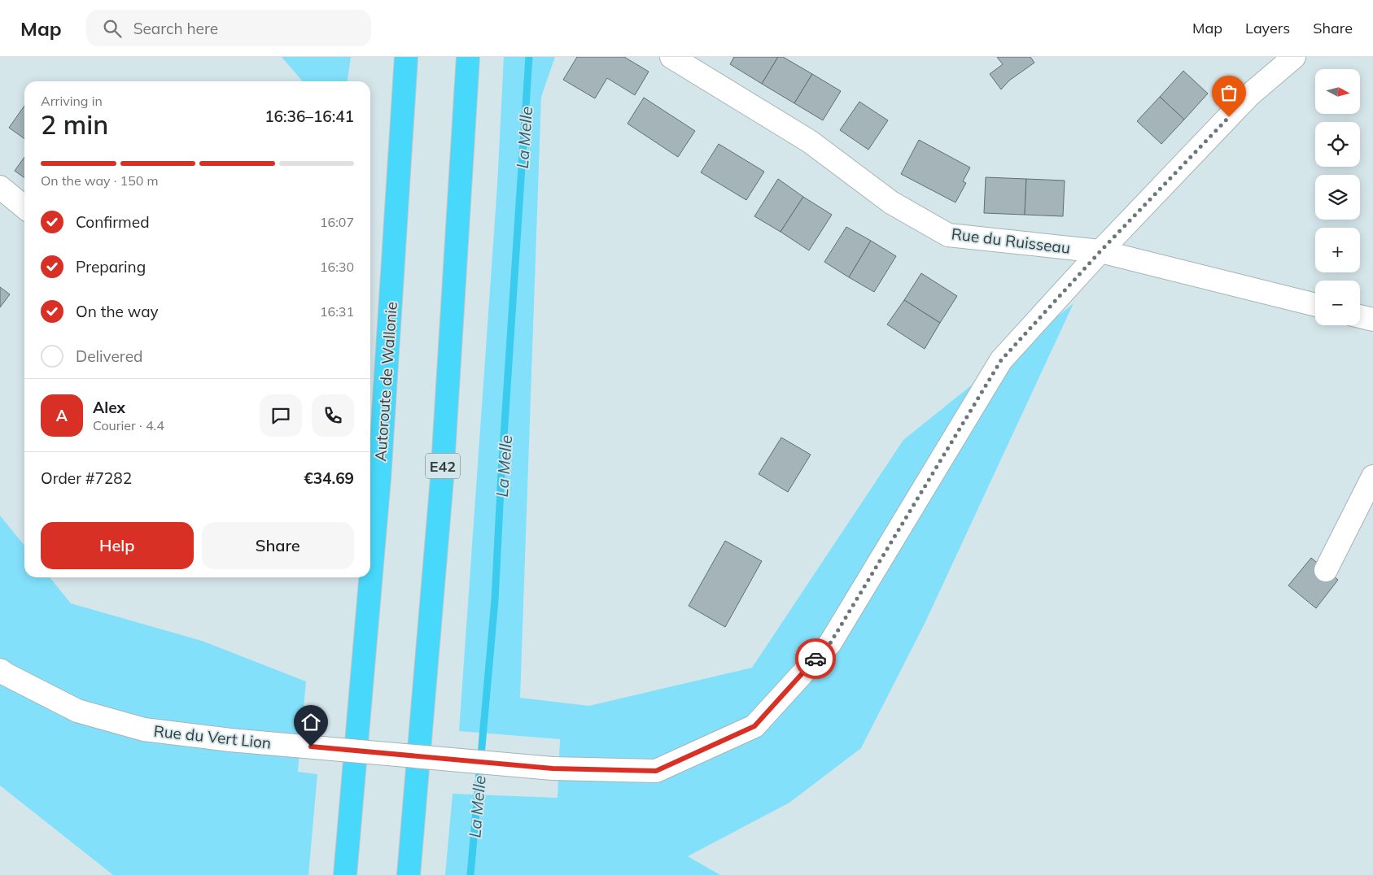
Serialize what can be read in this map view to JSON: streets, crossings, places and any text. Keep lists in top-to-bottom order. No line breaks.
{"streets":{"highway":["Autoroute de Wallonie","E42"],"street":["Rue du Ruisseau","Rue du Vert Lion"]},"crossings":[["Rue du Ruisseau","Rue du Vert Lion"]],"water":["La Melle"],"north":"right","page":{"header":"Map","search":"Search here","nav":["Map","Layers","Share"],"map_buttons":["+","−"],"heading":["2 min","Arriving in","16:36–16:41"],"panel":["Alex","Courier · 4.4","Order #7282","€34.69"],"bar":"On the way · 150 m","list":[["Confirmed","16:07"],["Preparing","16:30"],["On the way","16:31"],"Delivered"],"round":"A","buttons":["Help","Share"]}}
